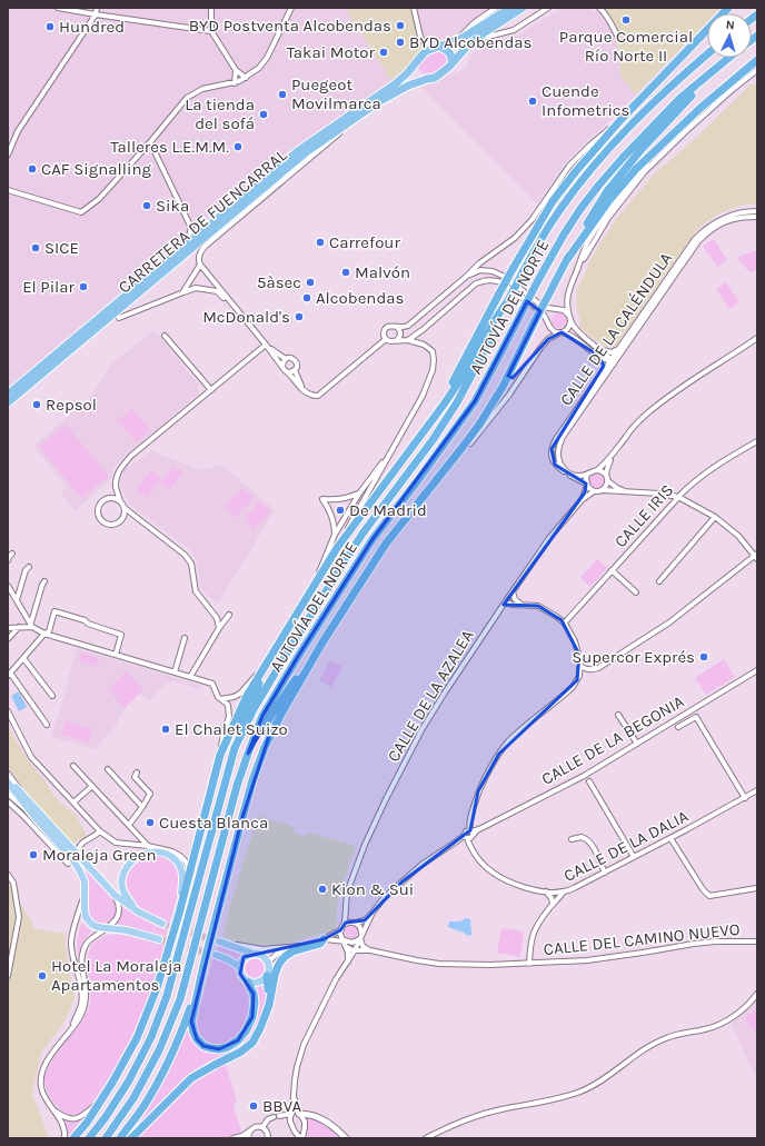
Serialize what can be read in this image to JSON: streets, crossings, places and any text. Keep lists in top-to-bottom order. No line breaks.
{"streets":{"highway":["CARRETERA DE FUENCARRAL","AUTOVÍA DEL NORTE"],"street":["CALLE DE LA CALÉNDULA","CALLE IRIS","CALLE DE LA AZALEA","CALLE DE LA BEGONIA","CALLE DE LA DALIA","CALLE DEL CAMINO NUEVO"]},"crossings":[["CALLE DE LA CALÉNDULA","CALLE DE LA AZALEA"],["CALLE DE LA BEGONIA","CALLE DE LA DALIA"]],"places":["Parque Comercial Río Norte II","BYD Postventa Alcobendas","Hundred","BYD Alcobendas","Takai Motor","Puegeot Movilmarca","Cuende Infometrics","La tienda del sofá","Talleres L.E.M.M.","CAF Signalling","Sika","Carrefour","SICE","Malvón","5àsec","El Pilar","Alcobendas","McDonald's","Repsol","De Madrid","Supercor Exprés","El Chalet Suizo","Cuesta Blanca","Moraleja Green","Kion & Sui","Hotel La Moraleja Apartamentos","BBVA"],"north":"top"}
